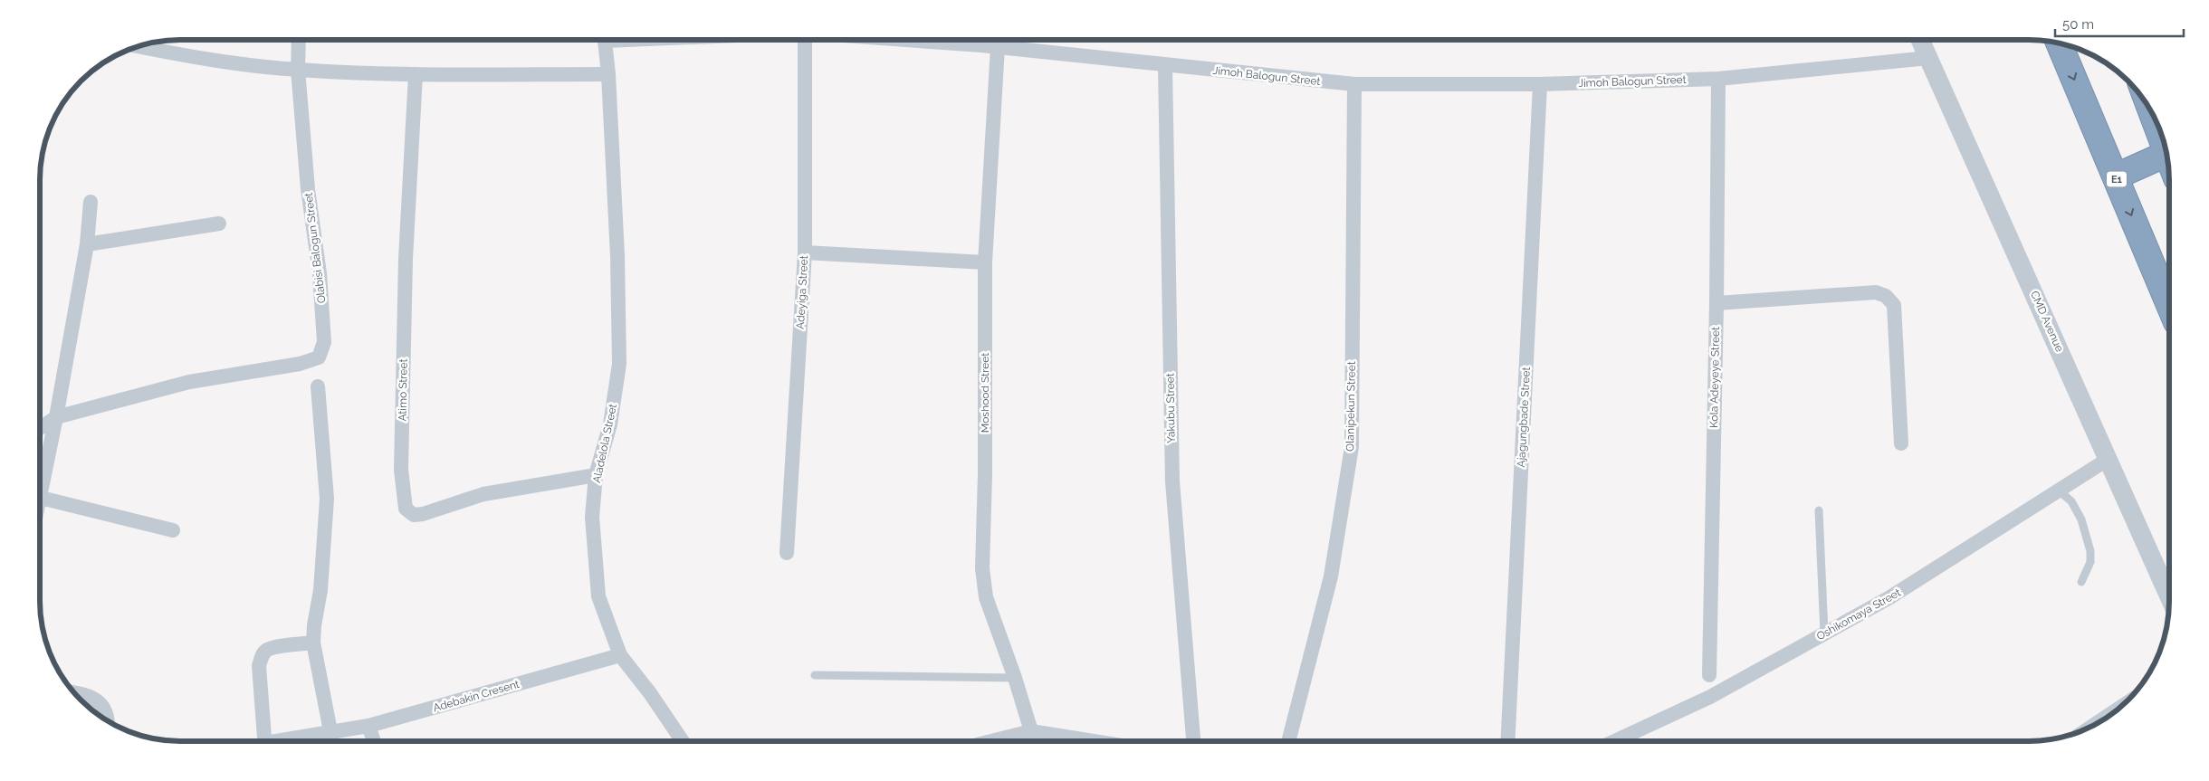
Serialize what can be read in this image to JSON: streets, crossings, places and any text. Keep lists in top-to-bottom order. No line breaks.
{"streets":{"highway":["E1"],"street":["Jimoh Balogun Street","Olabisi Balogun Street","Adeyiga Street","CMD Avenue","Kola Adeyeye Street","Atimo Street","Moshood Street","Olanipekun Street","Yakubu Street","Ajagungbade Street","Aladelola Street","Oshikomaya Street","Adebakin Cresent"]},"crossings":[["Jimoh Balogun Street","CMD Avenue"],["Jimoh Balogun Street","Kola Adeyeye Street"],["Jimoh Balogun Street","Moshood Street"],["Jimoh Balogun Street","Olanipekun Street"],["Jimoh Balogun Street","Yakubu Street"],["Jimoh Balogun Street","Ajagungbade Street"],["CMD Avenue","Oshikomaya Street"],["Atimo Street","Aladelola Street"],["Aladelola Street","Adebakin Cresent"]],"scale_bar":"50 m"}
